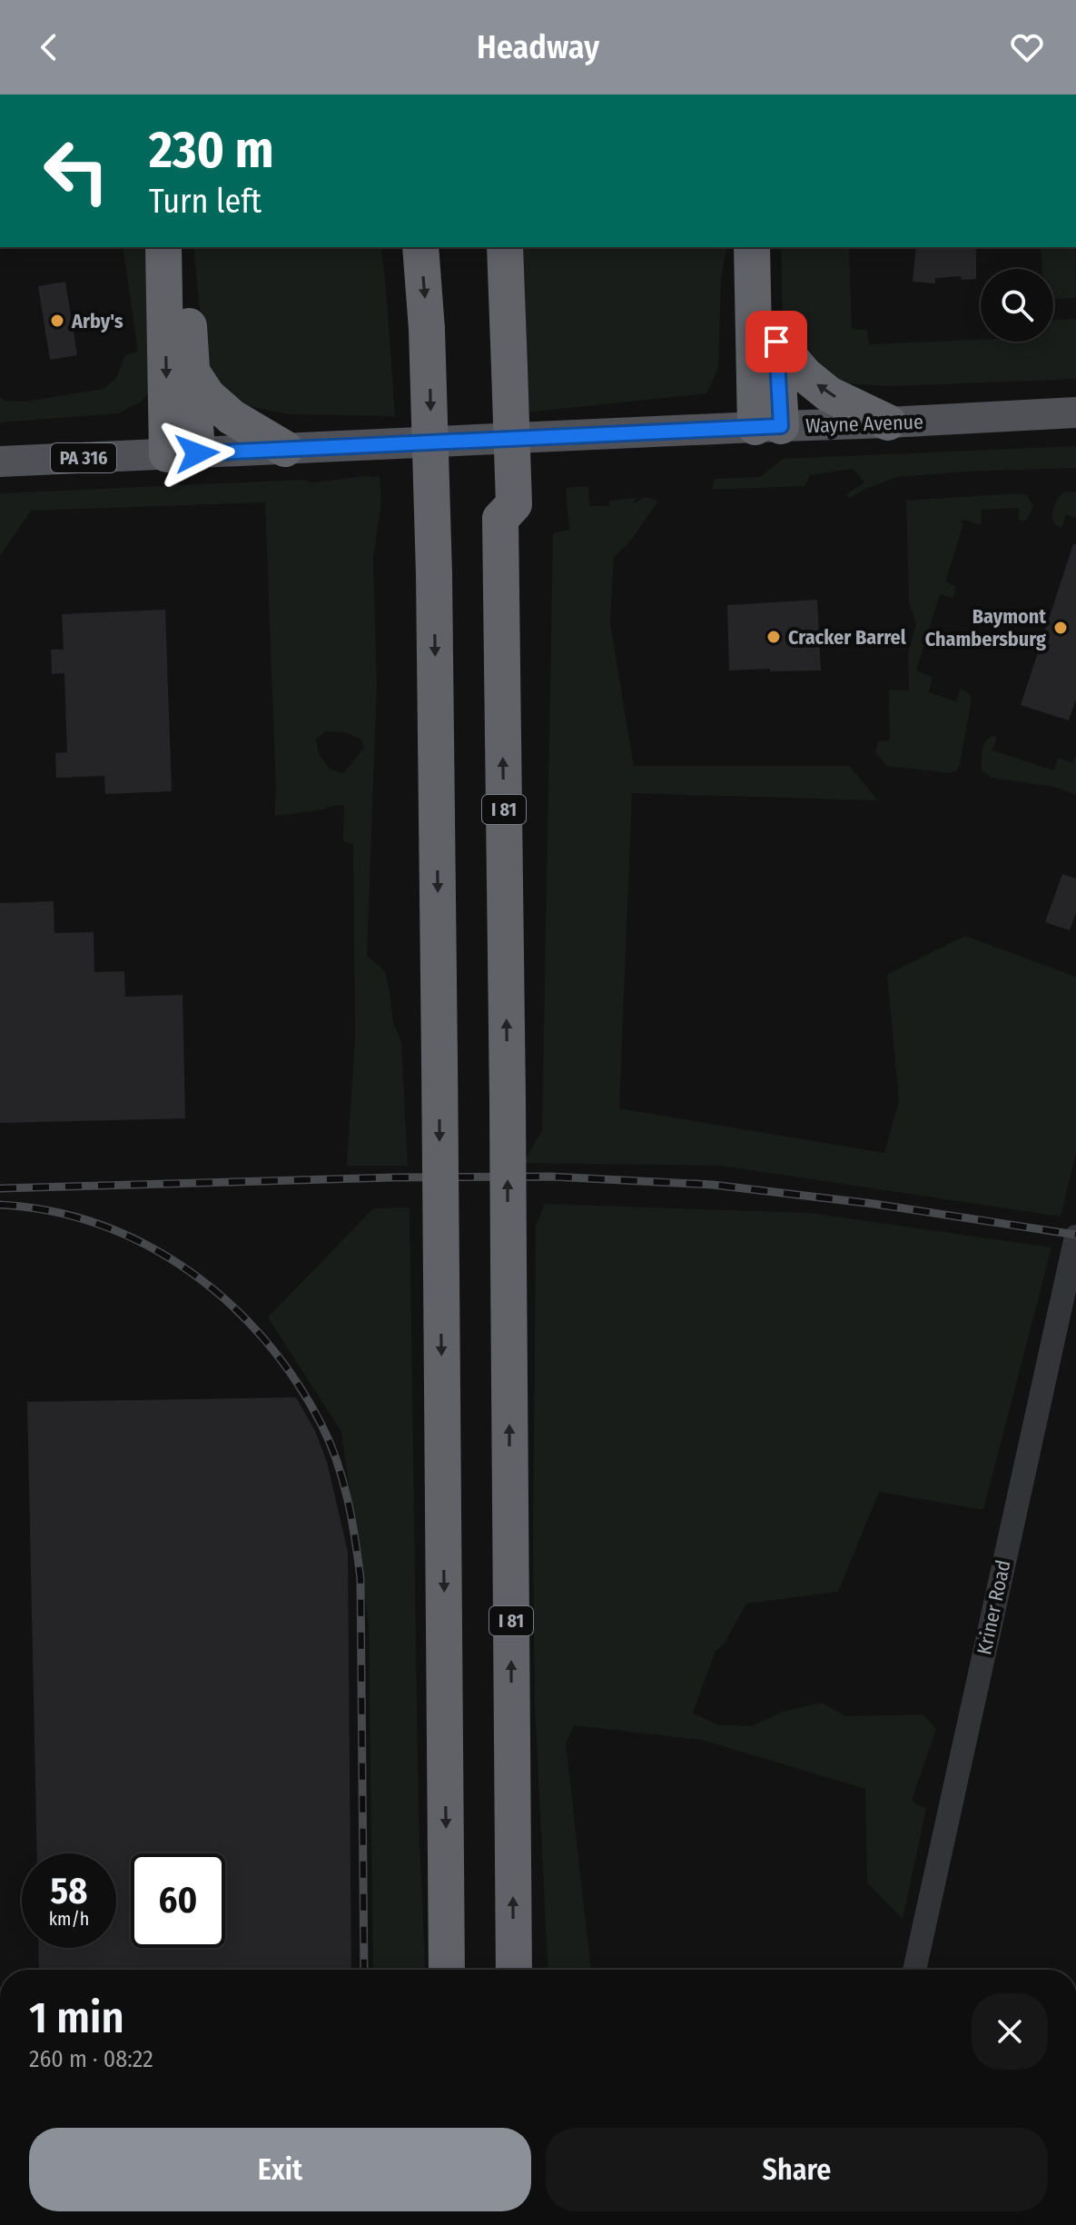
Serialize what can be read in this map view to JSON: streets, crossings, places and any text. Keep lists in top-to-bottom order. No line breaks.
{"streets":{"highway":["I 81"],"main road":["Wayne Avenue","PA 316"],"street":["Kriner Road"]},"places":["Arby's","Baymont Chambersburg","Cracker Barrel"],"page":{"header":"Headway","turn":["230 m","Turn left"],"speed":"58 km/h","limit":"60","heading":["1 min","260 m · 08:22"],"buttons":["Exit","Share"]}}
